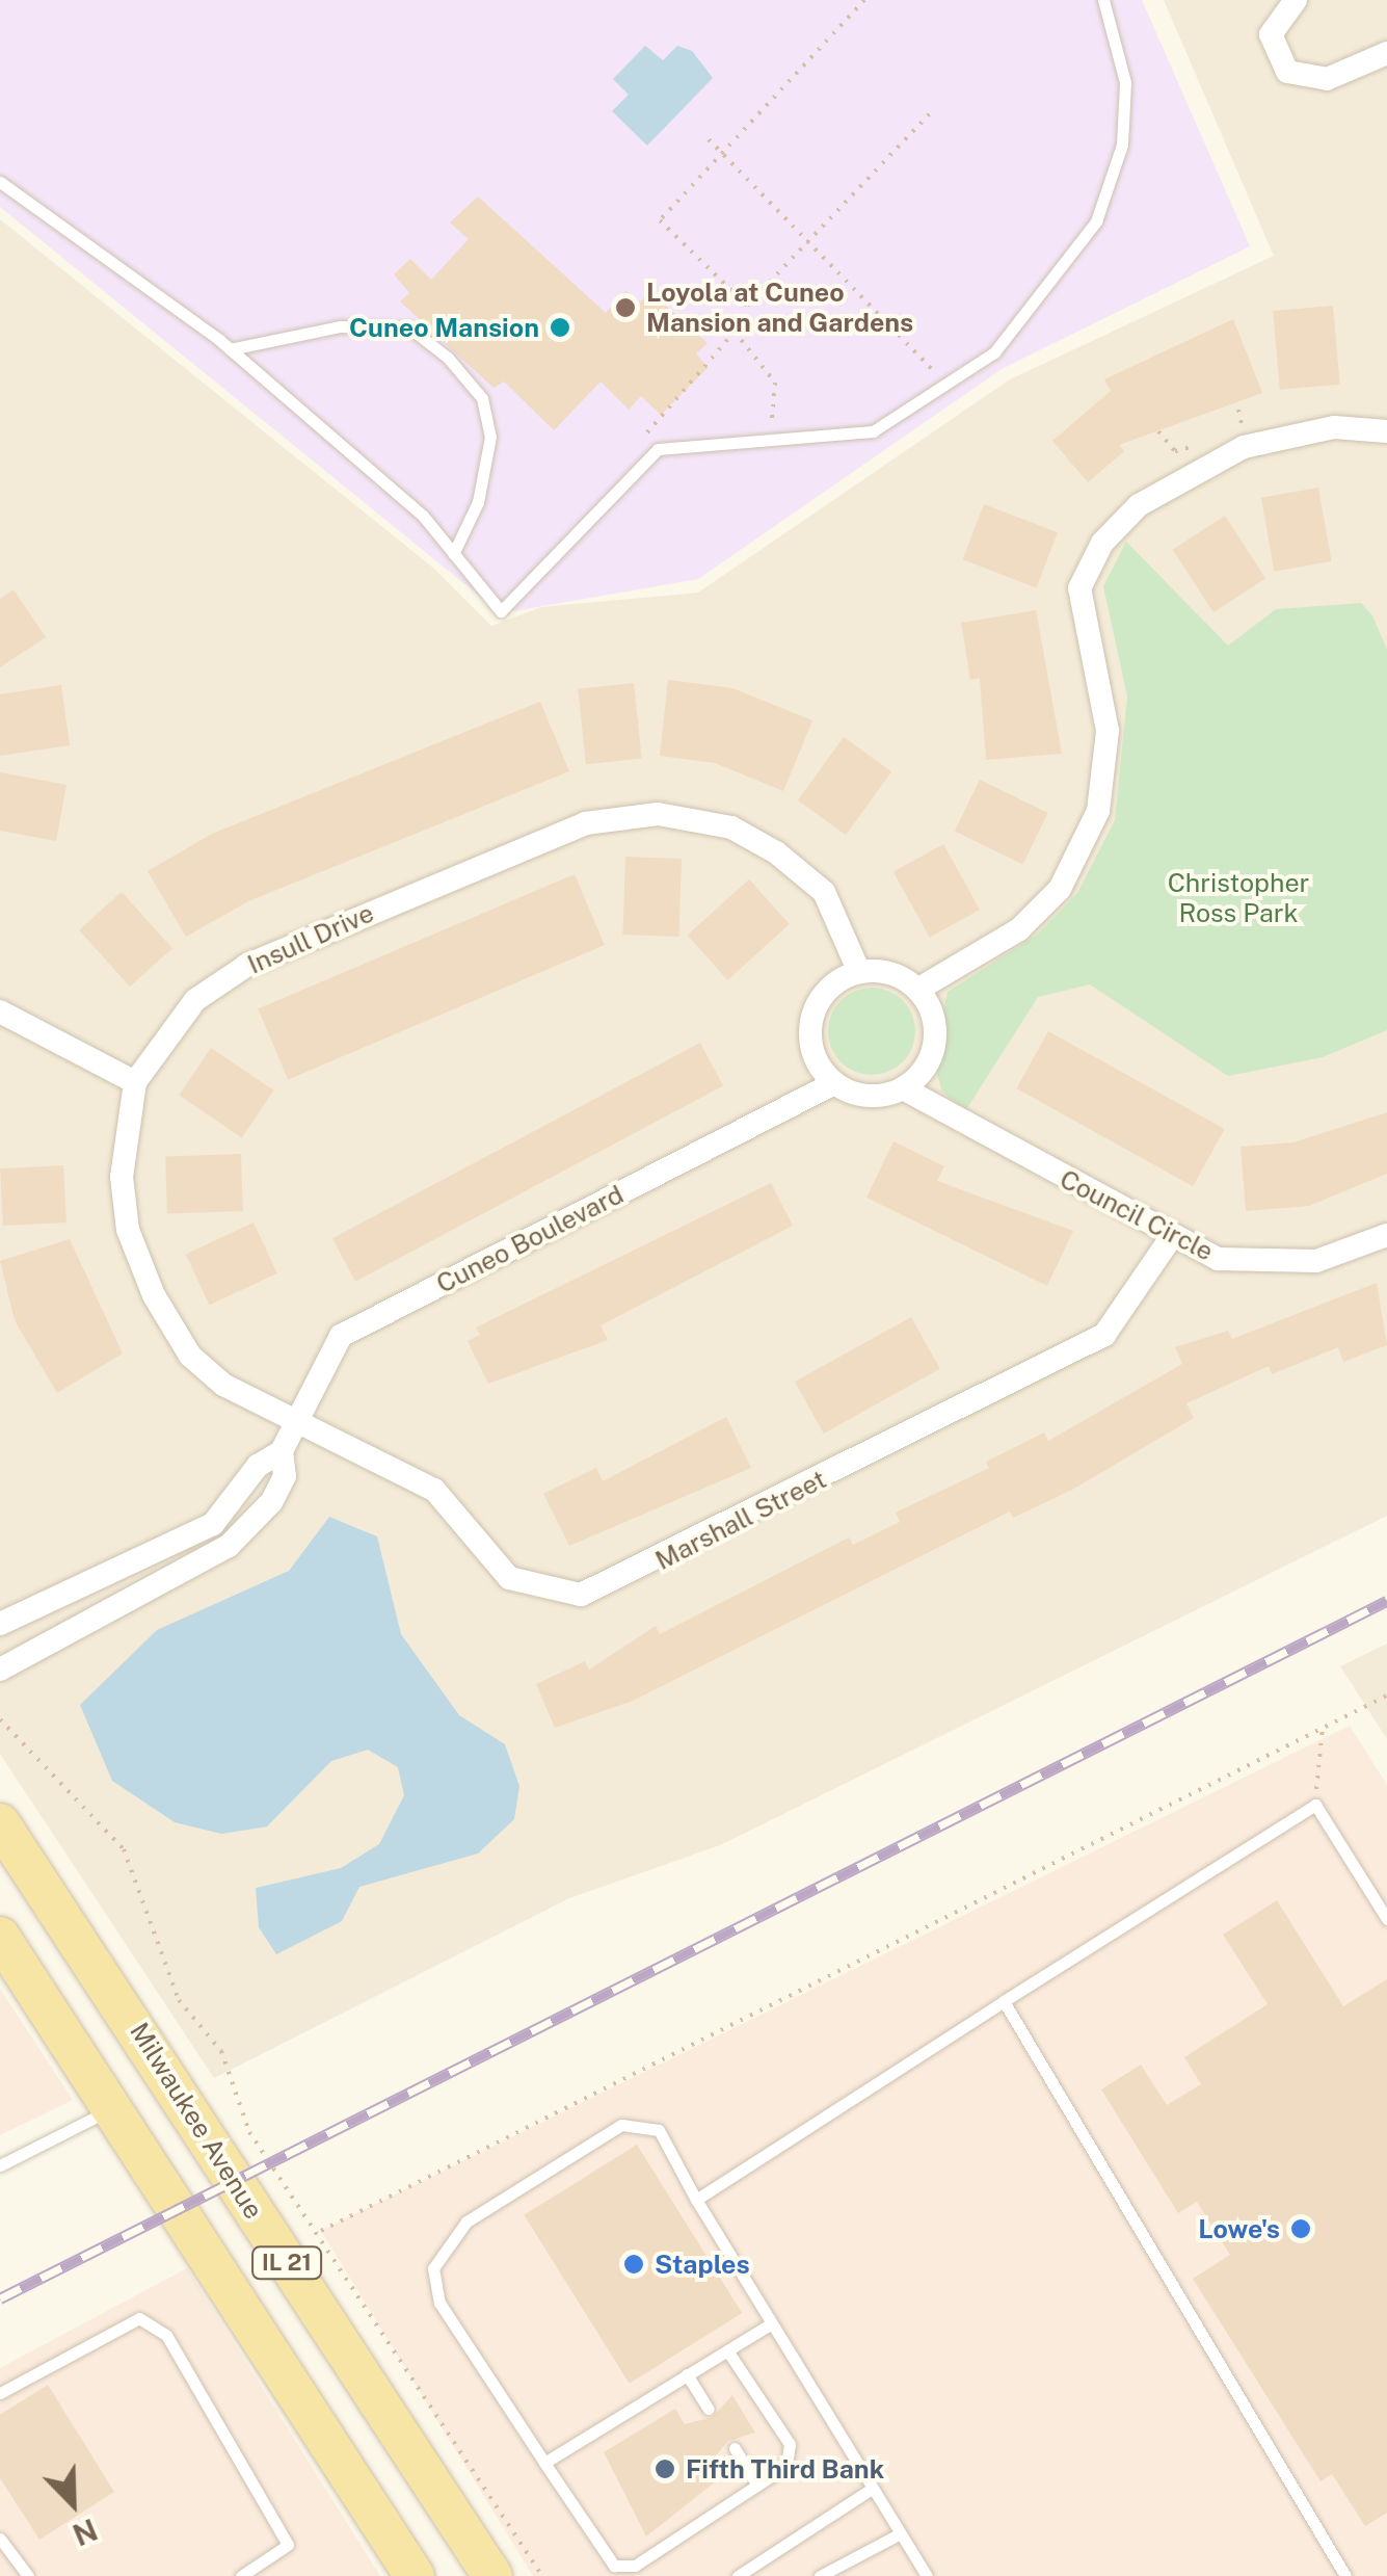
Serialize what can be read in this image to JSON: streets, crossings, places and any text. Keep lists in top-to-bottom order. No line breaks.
{"streets":{"main road":["Milwaukee Avenue","IL 21"],"street":["Insull Drive","Council Circle","Cuneo Boulevard","Marshall Street"]},"crossings":[["Insull Drive","Council Circle"],["Insull Drive","Cuneo Boulevard"],["Insull Drive","Marshall Street"],["Council Circle","Cuneo Boulevard"],["Council Circle","Marshall Street"],["Cuneo Boulevard","Marshall Street"]],"parks":["Christopher Ross Park"],"places":["Loyola at Cuneo Mansion and Gardens","Cuneo Mansion","Lowe's","Staples","Fifth Third Bank"],"north":"bottom right"}
